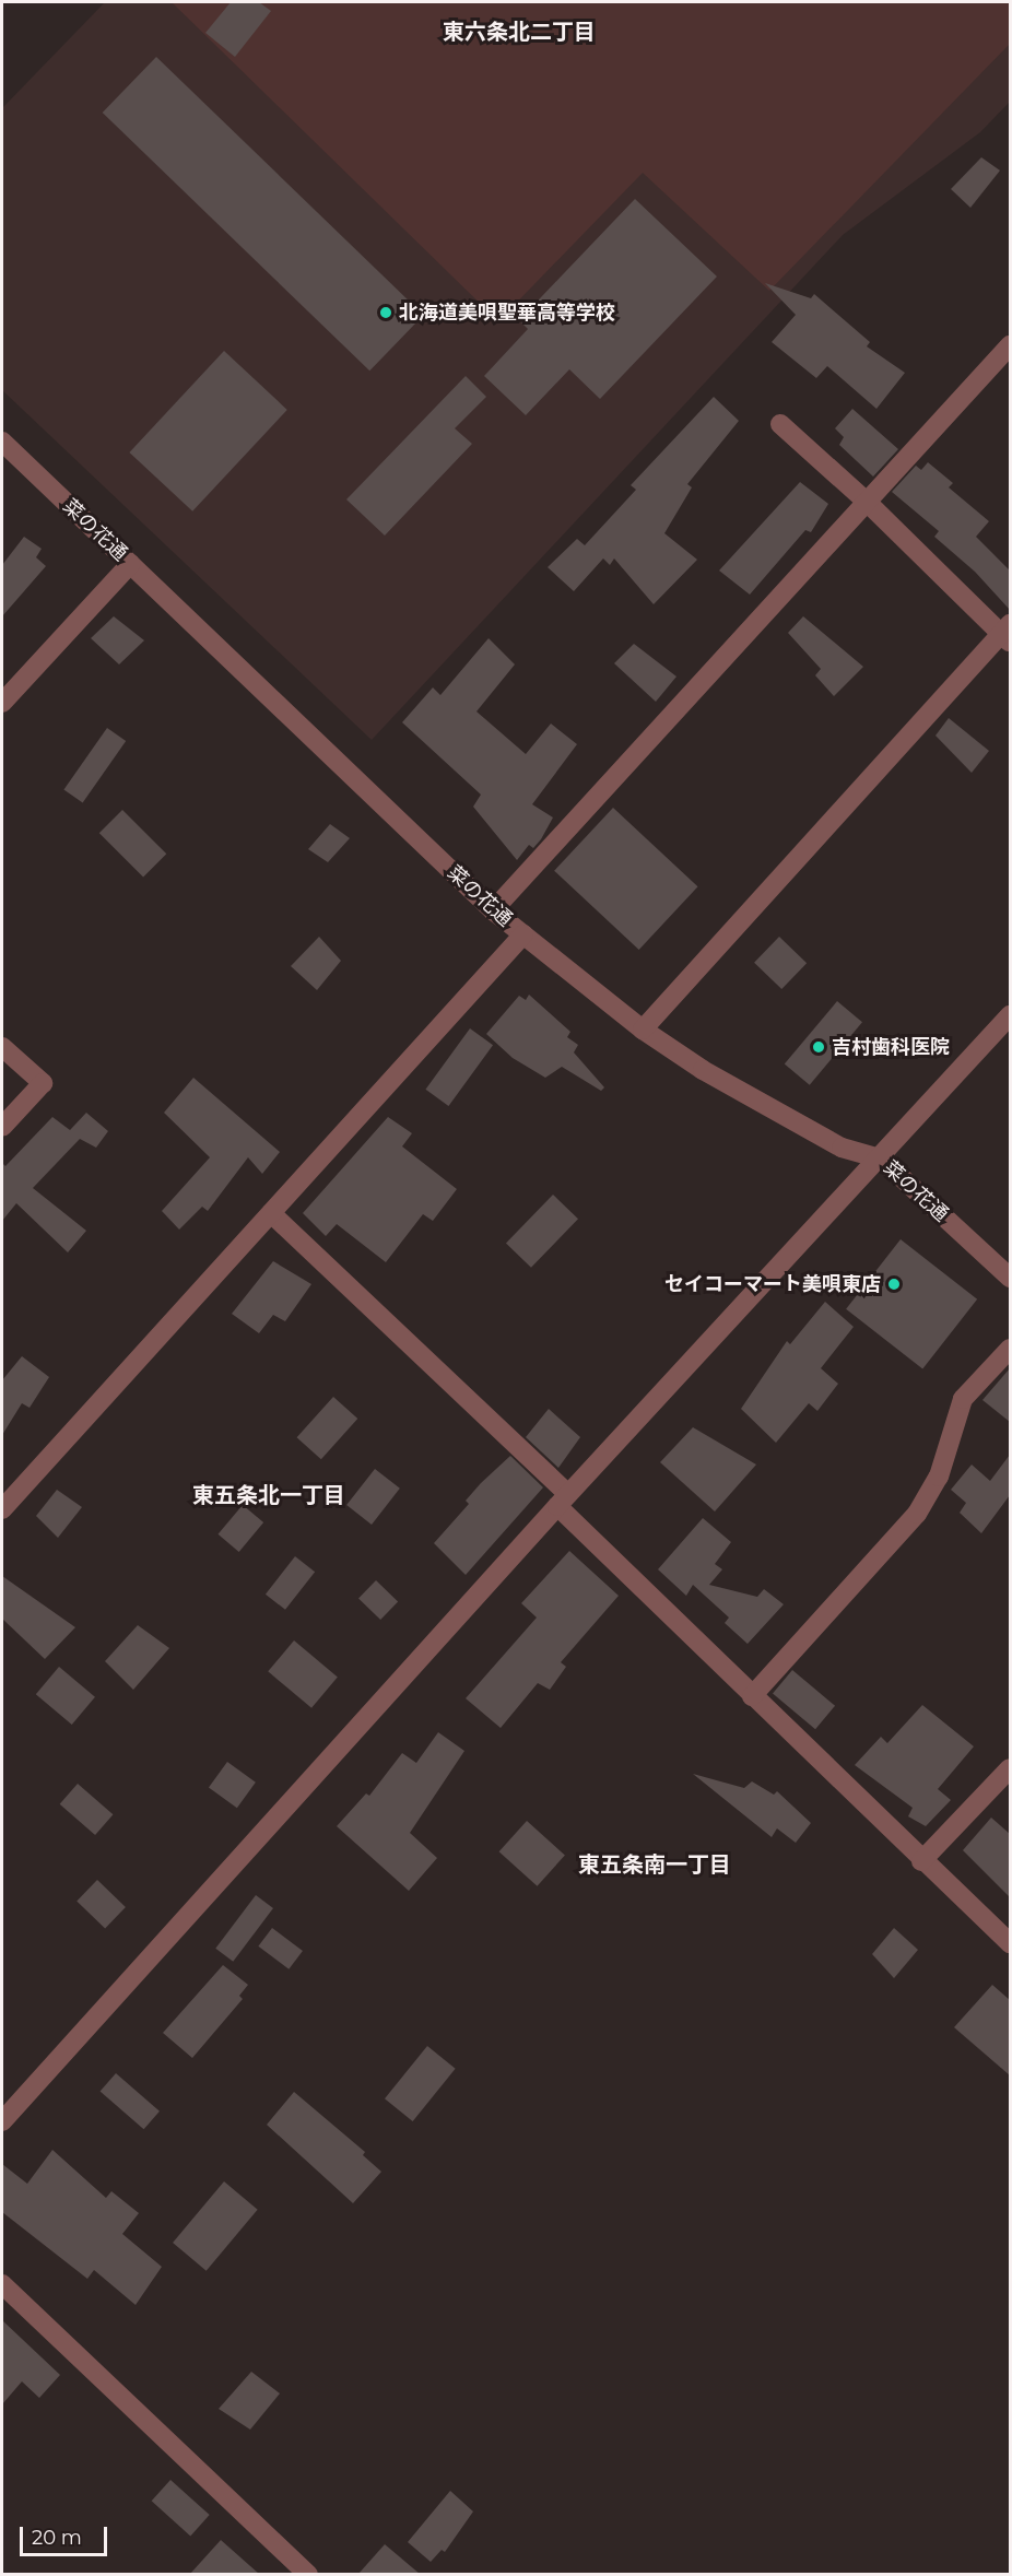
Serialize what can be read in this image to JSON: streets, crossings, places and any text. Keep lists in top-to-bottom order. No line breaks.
{"streets":{"street":["菜の花通"]},"districts":["東六条北二丁目","東五条北一丁目","東五条南一丁目"],"places":["北海道美唄聖華高等学校","吉村歯科医院","セイコーマート美唄東店"],"scale_bar":"20 m"}
